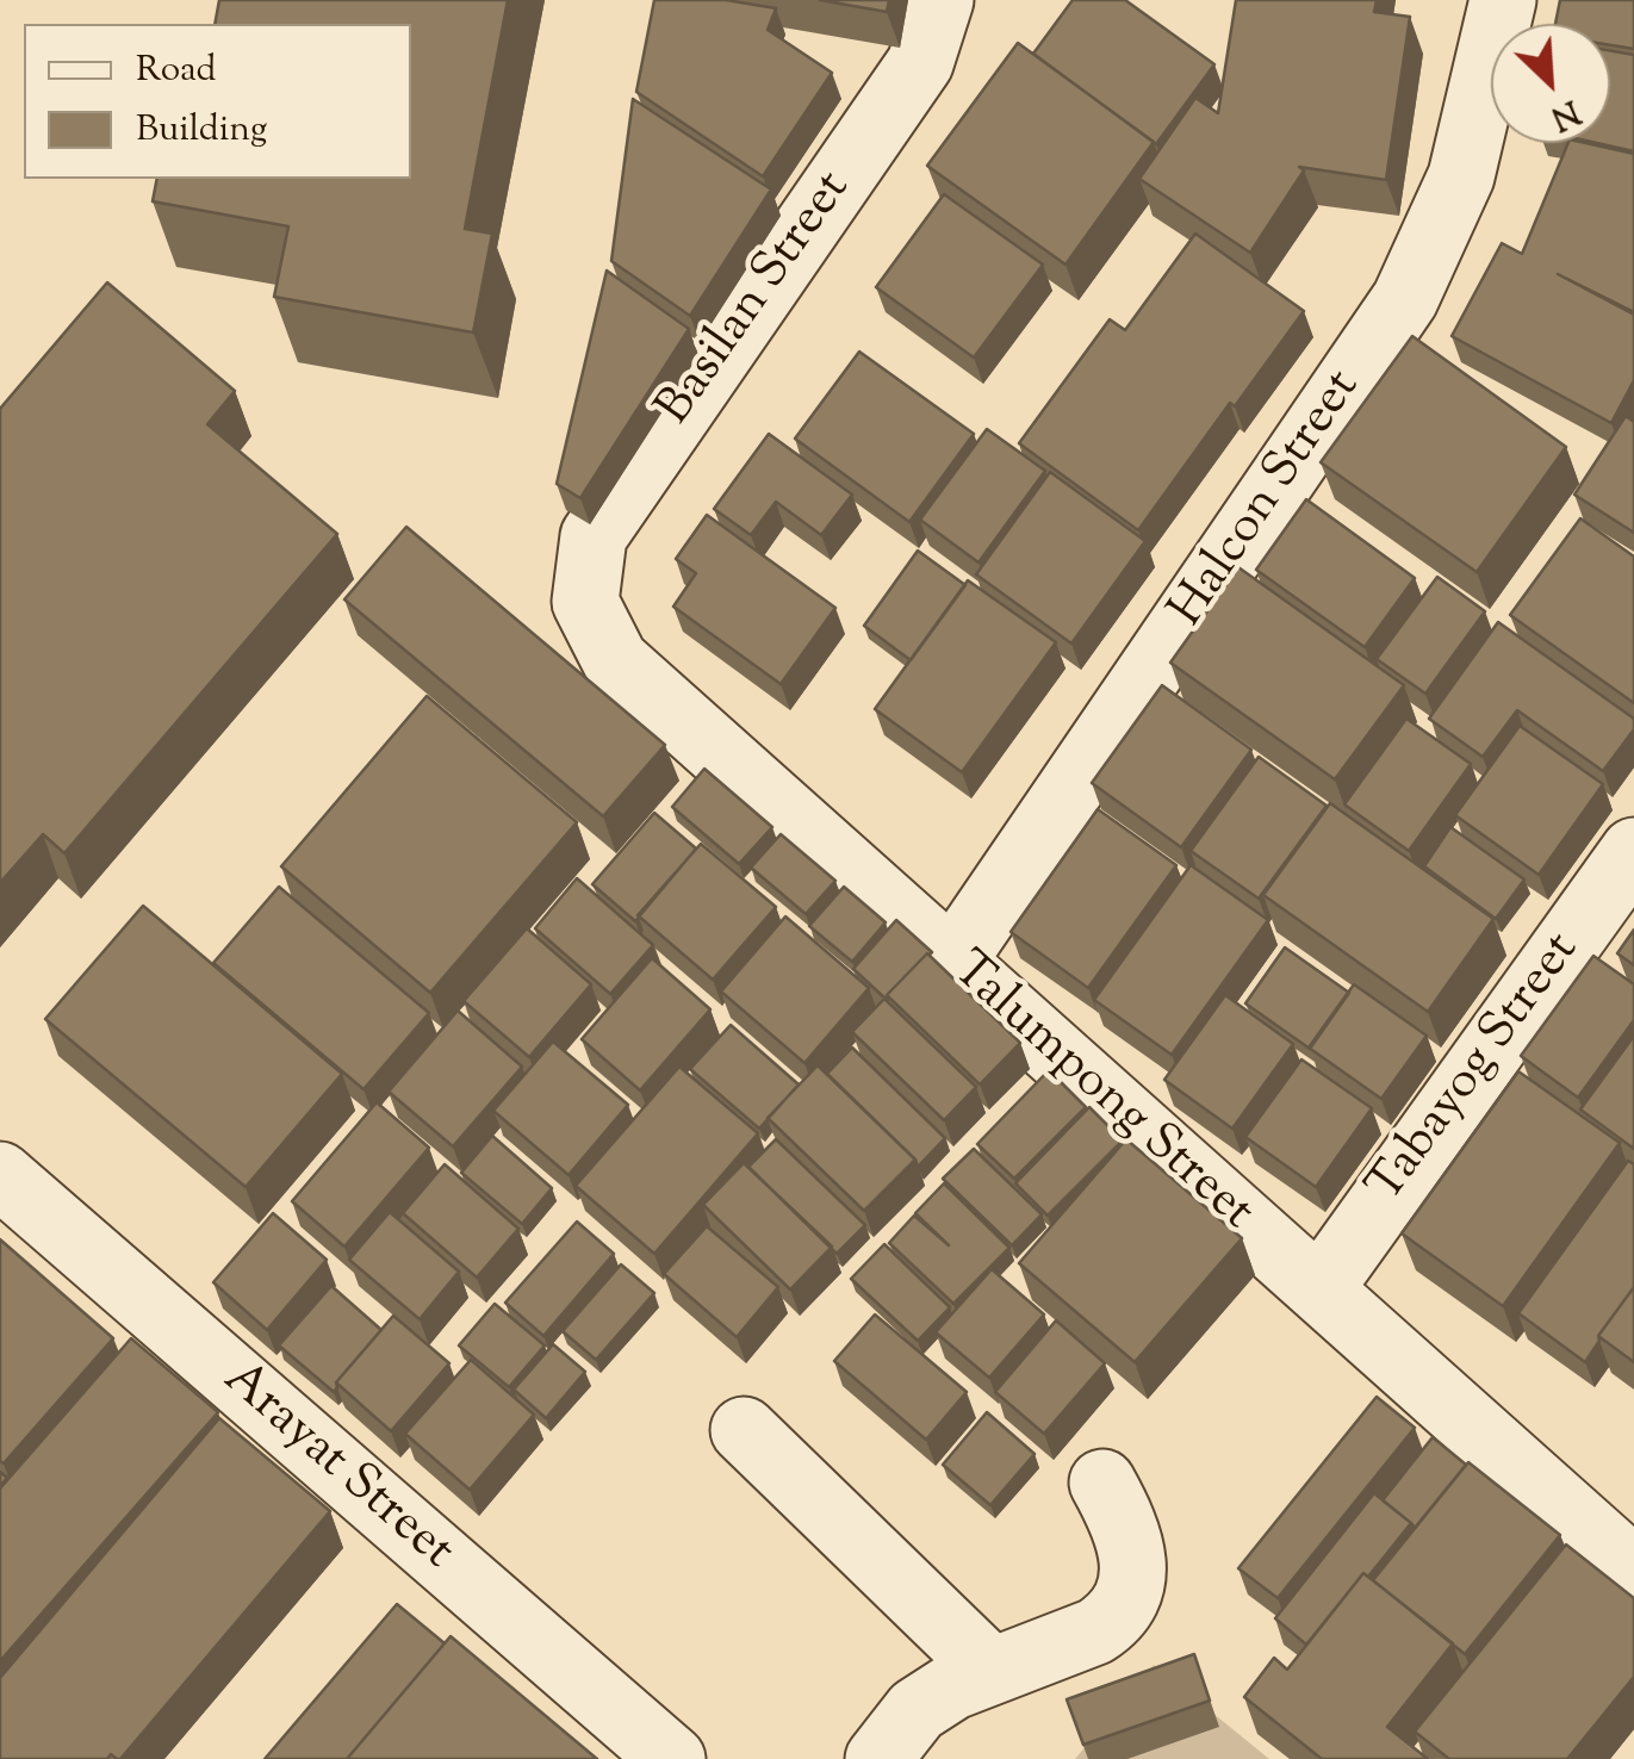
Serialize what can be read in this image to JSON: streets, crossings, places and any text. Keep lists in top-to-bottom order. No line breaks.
{"streets":{"street":["Basilan Street","Halcon Street","Tabayog Street","Talumpong Street","Arayat Street"]},"crossings":[["Basilan Street","Talumpong Street"],["Halcon Street","Talumpong Street"],["Tabayog Street","Talumpong Street"]],"legend":["Road","Building"],"north":"bottom right"}
